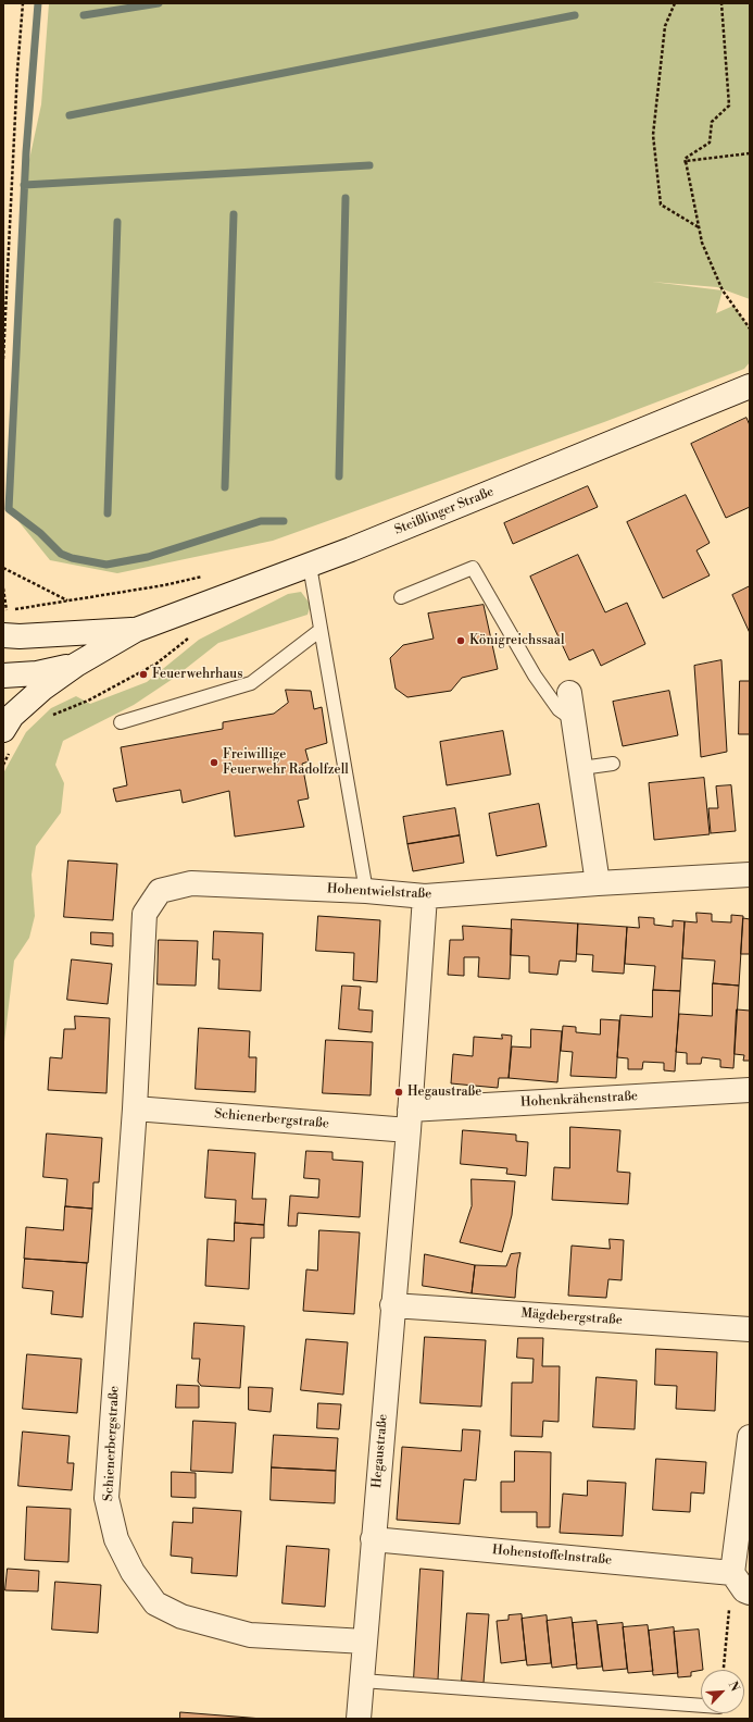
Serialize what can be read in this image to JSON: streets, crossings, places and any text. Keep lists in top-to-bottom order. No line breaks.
{"streets":{"street":["Steißlinger Straße","Hohentwielstraße","Hohenkrähenstraße","Schienerbergstraße","Mägdebergstraße","Hegaustraße","Hohenstoffelnstraße"]},"crossings":[["Hohentwielstraße","Schienerbergstraße"],["Hohentwielstraße","Hegaustraße"],["Hohenkrähenstraße","Schienerbergstraße"],["Hohenkrähenstraße","Hegaustraße"],["Schienerbergstraße","Hegaustraße"],["Mägdebergstraße","Hegaustraße"],["Hegaustraße","Hohenstoffelnstraße"]],"places":["Königreichssaal","Feuerwehrhaus","Freiwillige Feuerwehr Radolfzell","Hegaustraße"],"north":"top right"}
